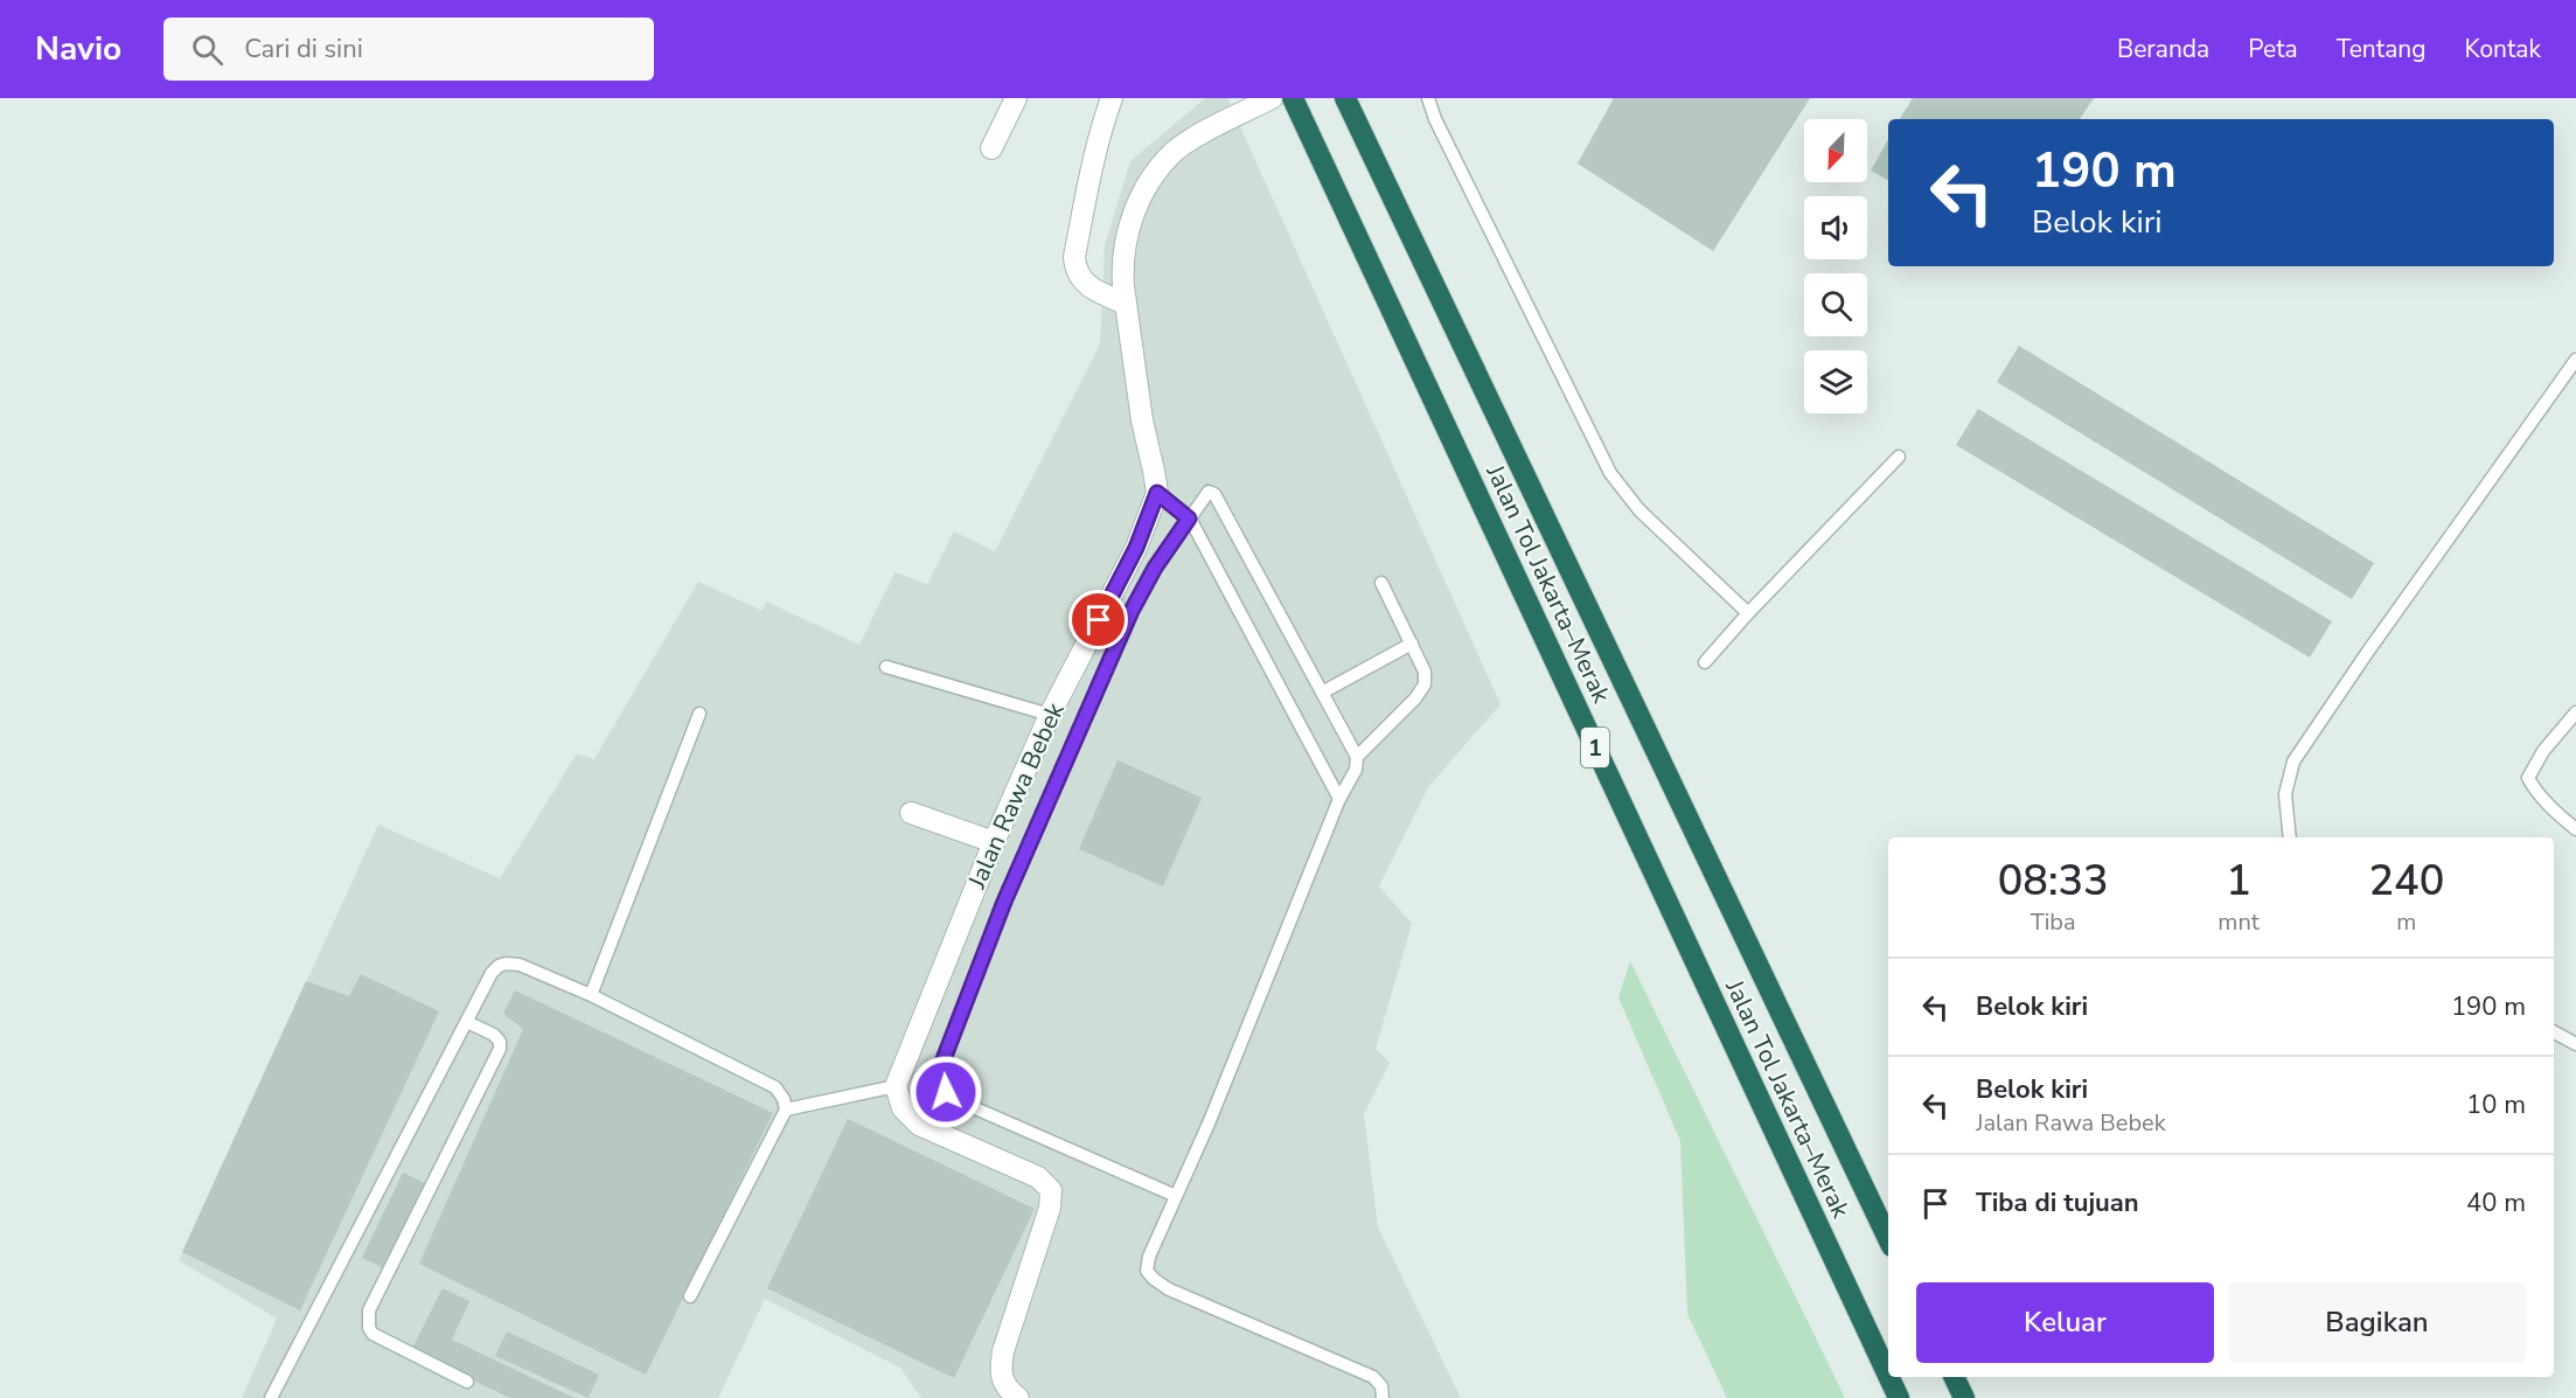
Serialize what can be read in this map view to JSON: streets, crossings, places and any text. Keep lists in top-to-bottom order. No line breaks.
{"streets":{"highway":["Jalan Tol Jakarta–Merak","1"],"street":["Jalan Rawa Bebek"]},"north":"bottom left","page":{"header":"Navio","search":"Cari di sini","nav":["Beranda","Peta","Tentang","Kontak"],"turn":["190 m","Belok kiri"],"eta":["08:33","Tiba","1","mnt","240","m"],"list":[{"name":"Belok kiri","value":"190 m"},{"name":"Belok kiri","note":"Jalan Rawa Bebek","value":"10 m"},{"name":"Tiba di tujuan","value":"40 m"}],"buttons":["Keluar","Bagikan"]}}
